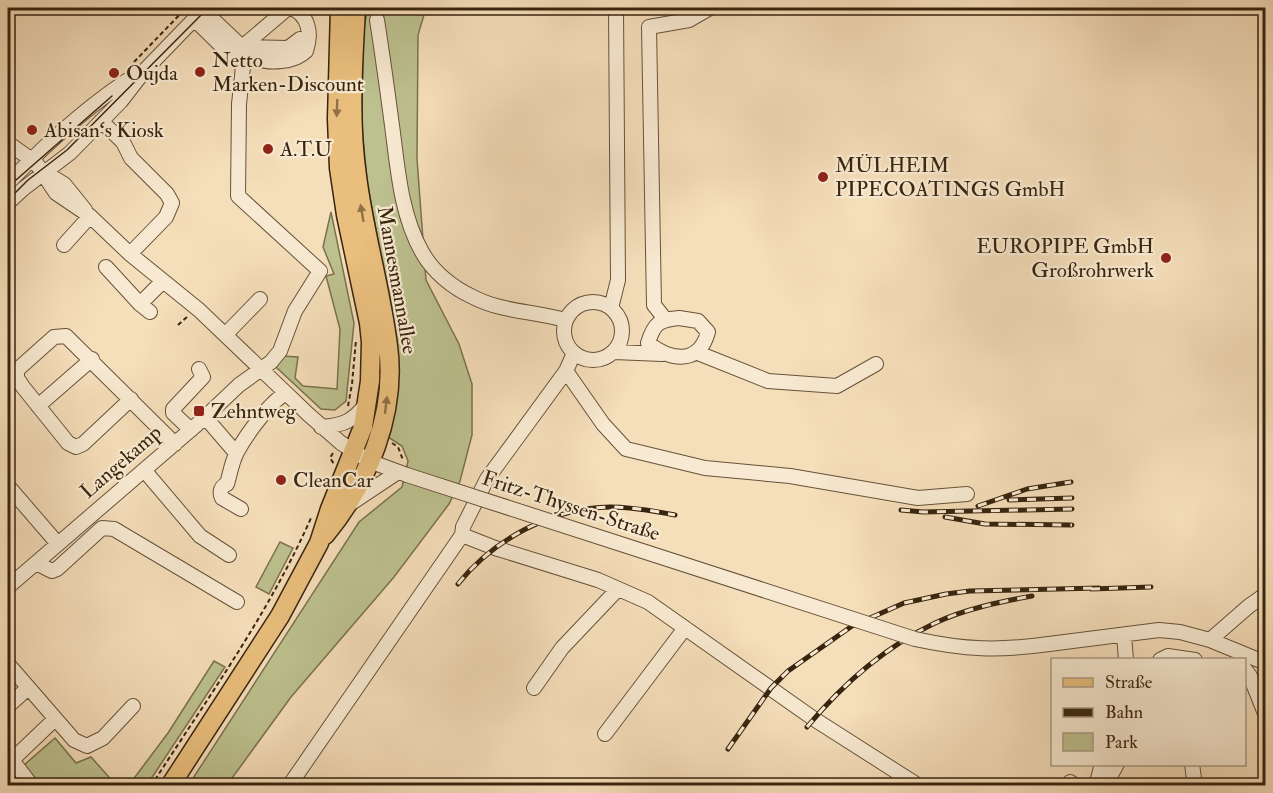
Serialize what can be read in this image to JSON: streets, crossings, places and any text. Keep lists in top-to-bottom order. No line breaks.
{"streets":{"main road":["Mannesmannallee"],"street":["Langekamp","Fritz-Thyssen-Straße"]},"crossings":[["Mannesmannallee","Fritz-Thyssen-Straße"],["Langekamp","Fritz-Thyssen-Straße"]],"places":{"other":["Netto Marken-Discount","Oujda","Abisan‘s Kiosk","A.T.U","MÜLHEIM PIPECOATINGS GmbH","EUROPIPE GmbH Großrohrwerk","CleanCar"],"transit":["Zehntweg"]},"legend":["Straße","Bahn","Park"]}
